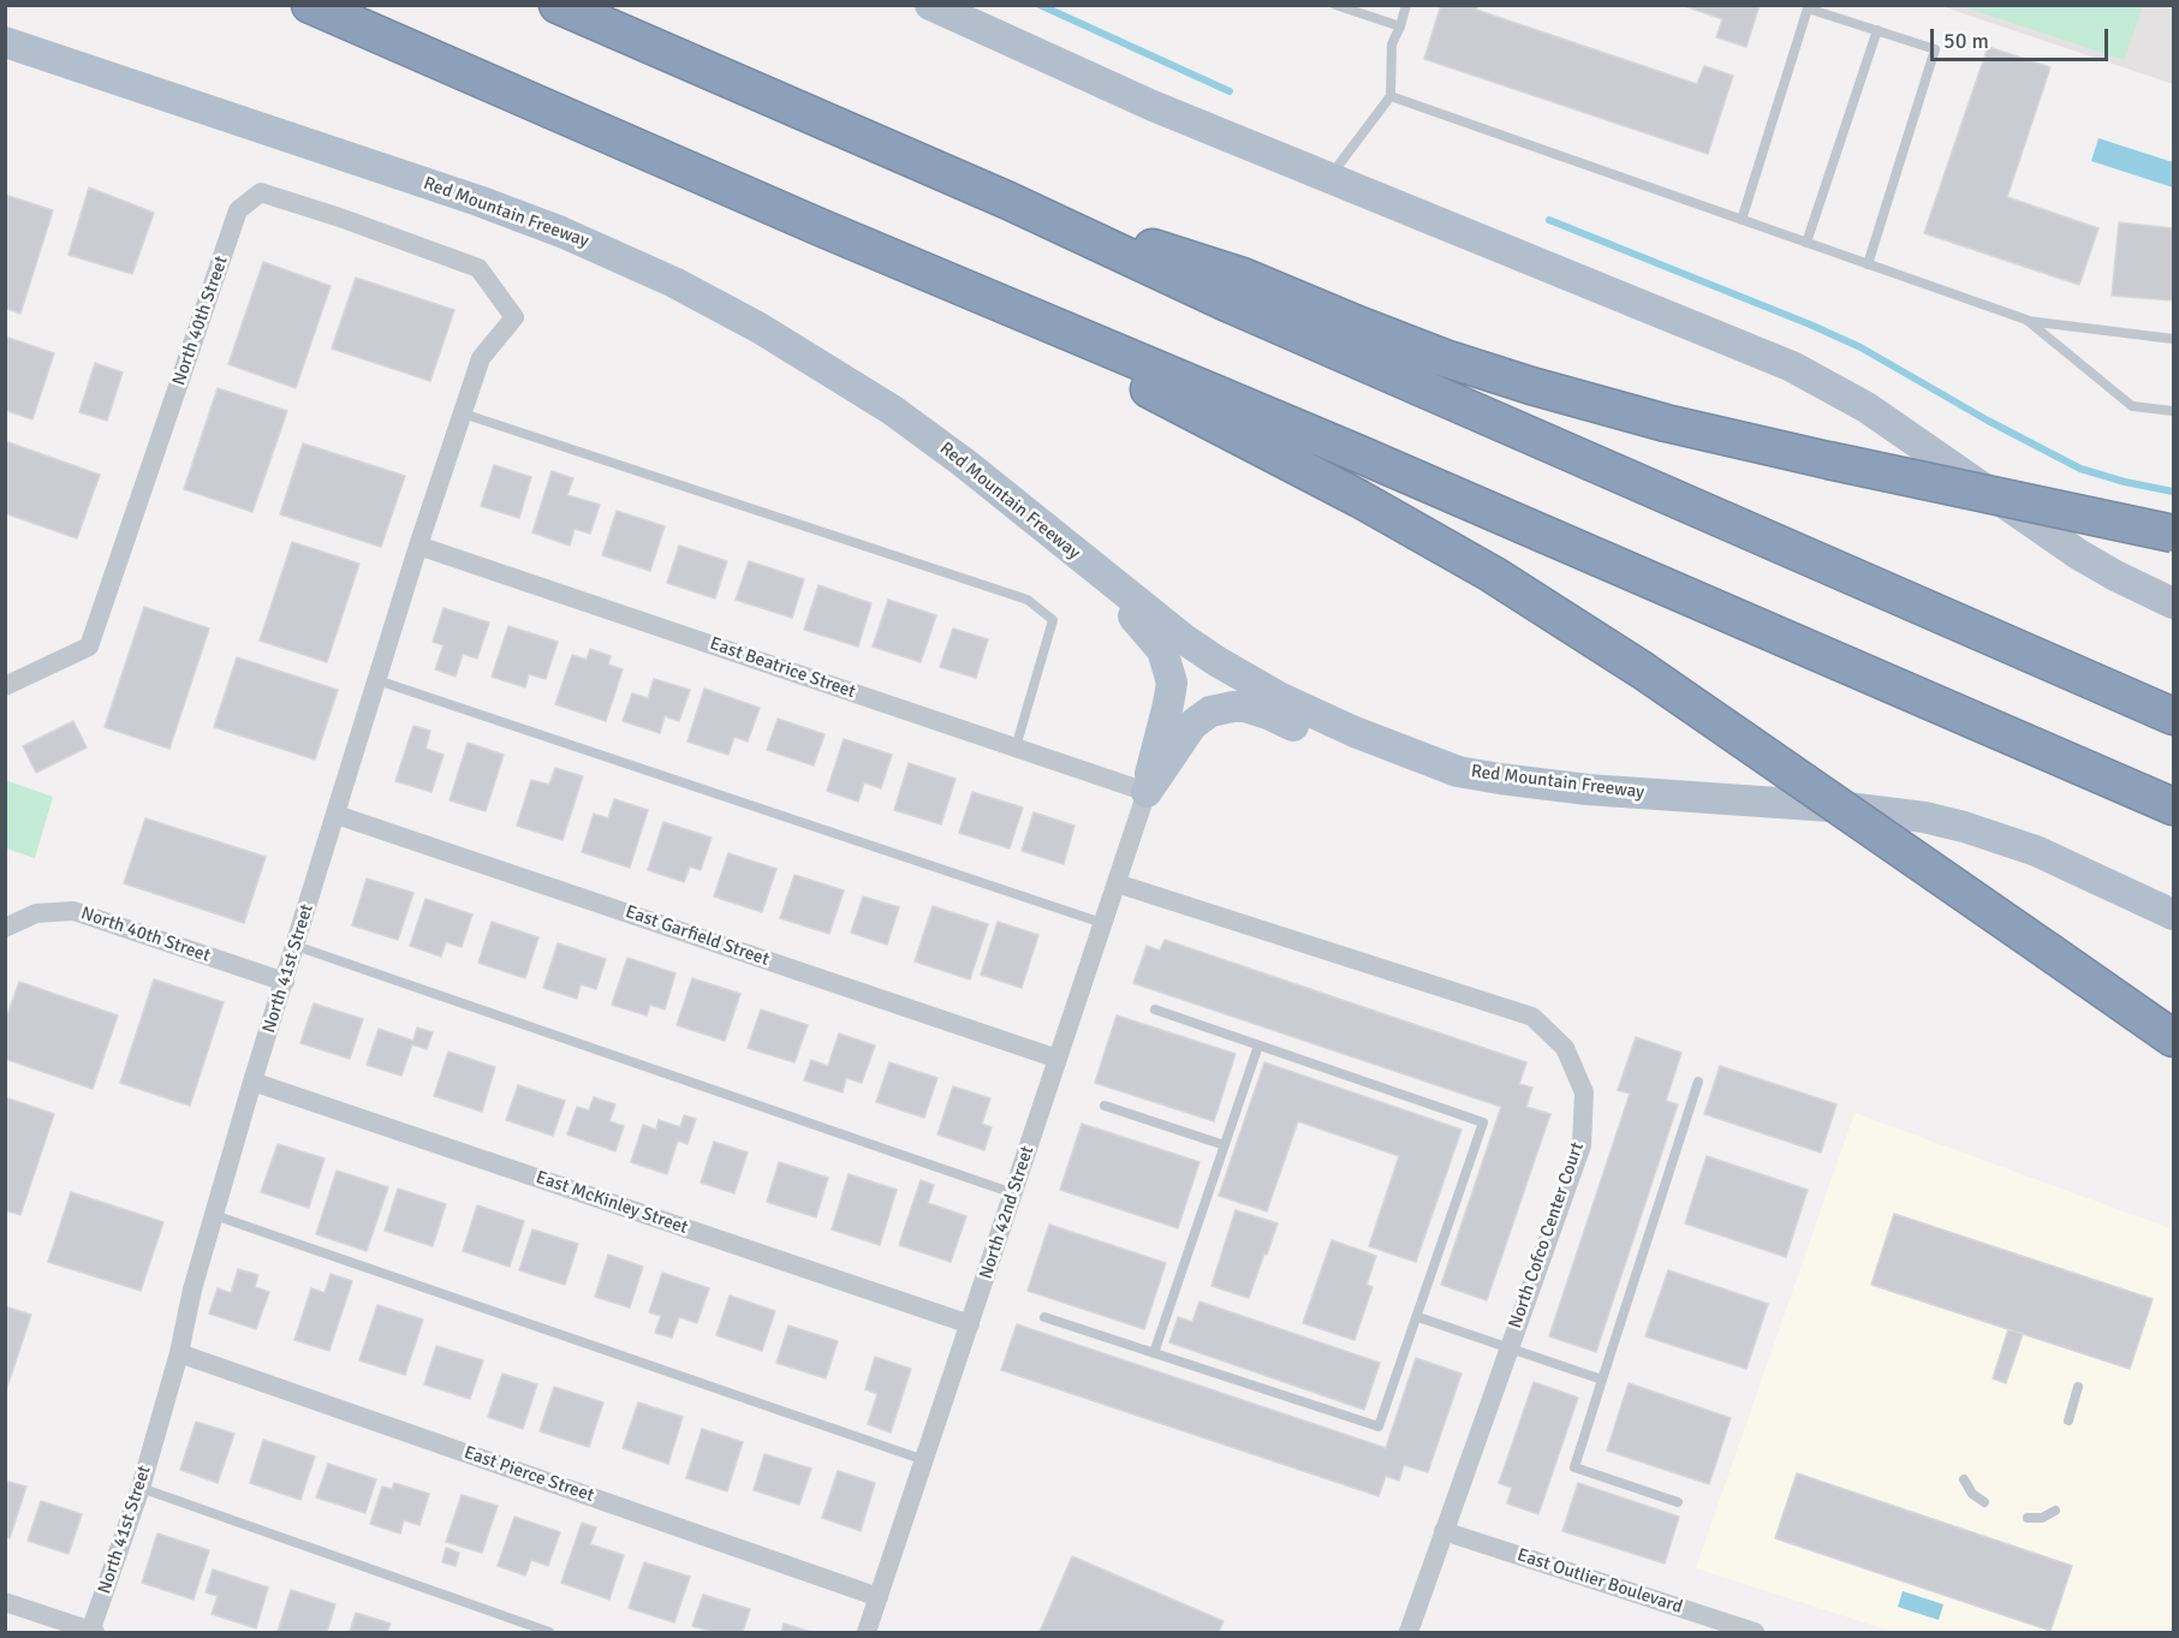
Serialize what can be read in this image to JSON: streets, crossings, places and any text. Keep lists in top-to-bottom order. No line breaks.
{"streets":{"main road":["Red Mountain Freeway"],"street":["North 40th Street","East Beatrice Street","East Garfield Street","North 41st Street","East McKinley Street","North 42nd Street","North Cofco Center Court","East Pierce Street","East Outlier Boulevard"]},"crossings":[["North 40th Street","North 41st Street"],["East Beatrice Street","North 41st Street"],["East Beatrice Street","North 42nd Street"],["East Garfield Street","North 41st Street"],["East Garfield Street","North 42nd Street"],["North 41st Street","East McKinley Street"],["North 41st Street","East Pierce Street"],["East McKinley Street","North 42nd Street"],["North 42nd Street","North Cofco Center Court"],["North 42nd Street","East Pierce Street"],["North Cofco Center Court","East Outlier Boulevard"]],"scale_bar":"50 m"}
